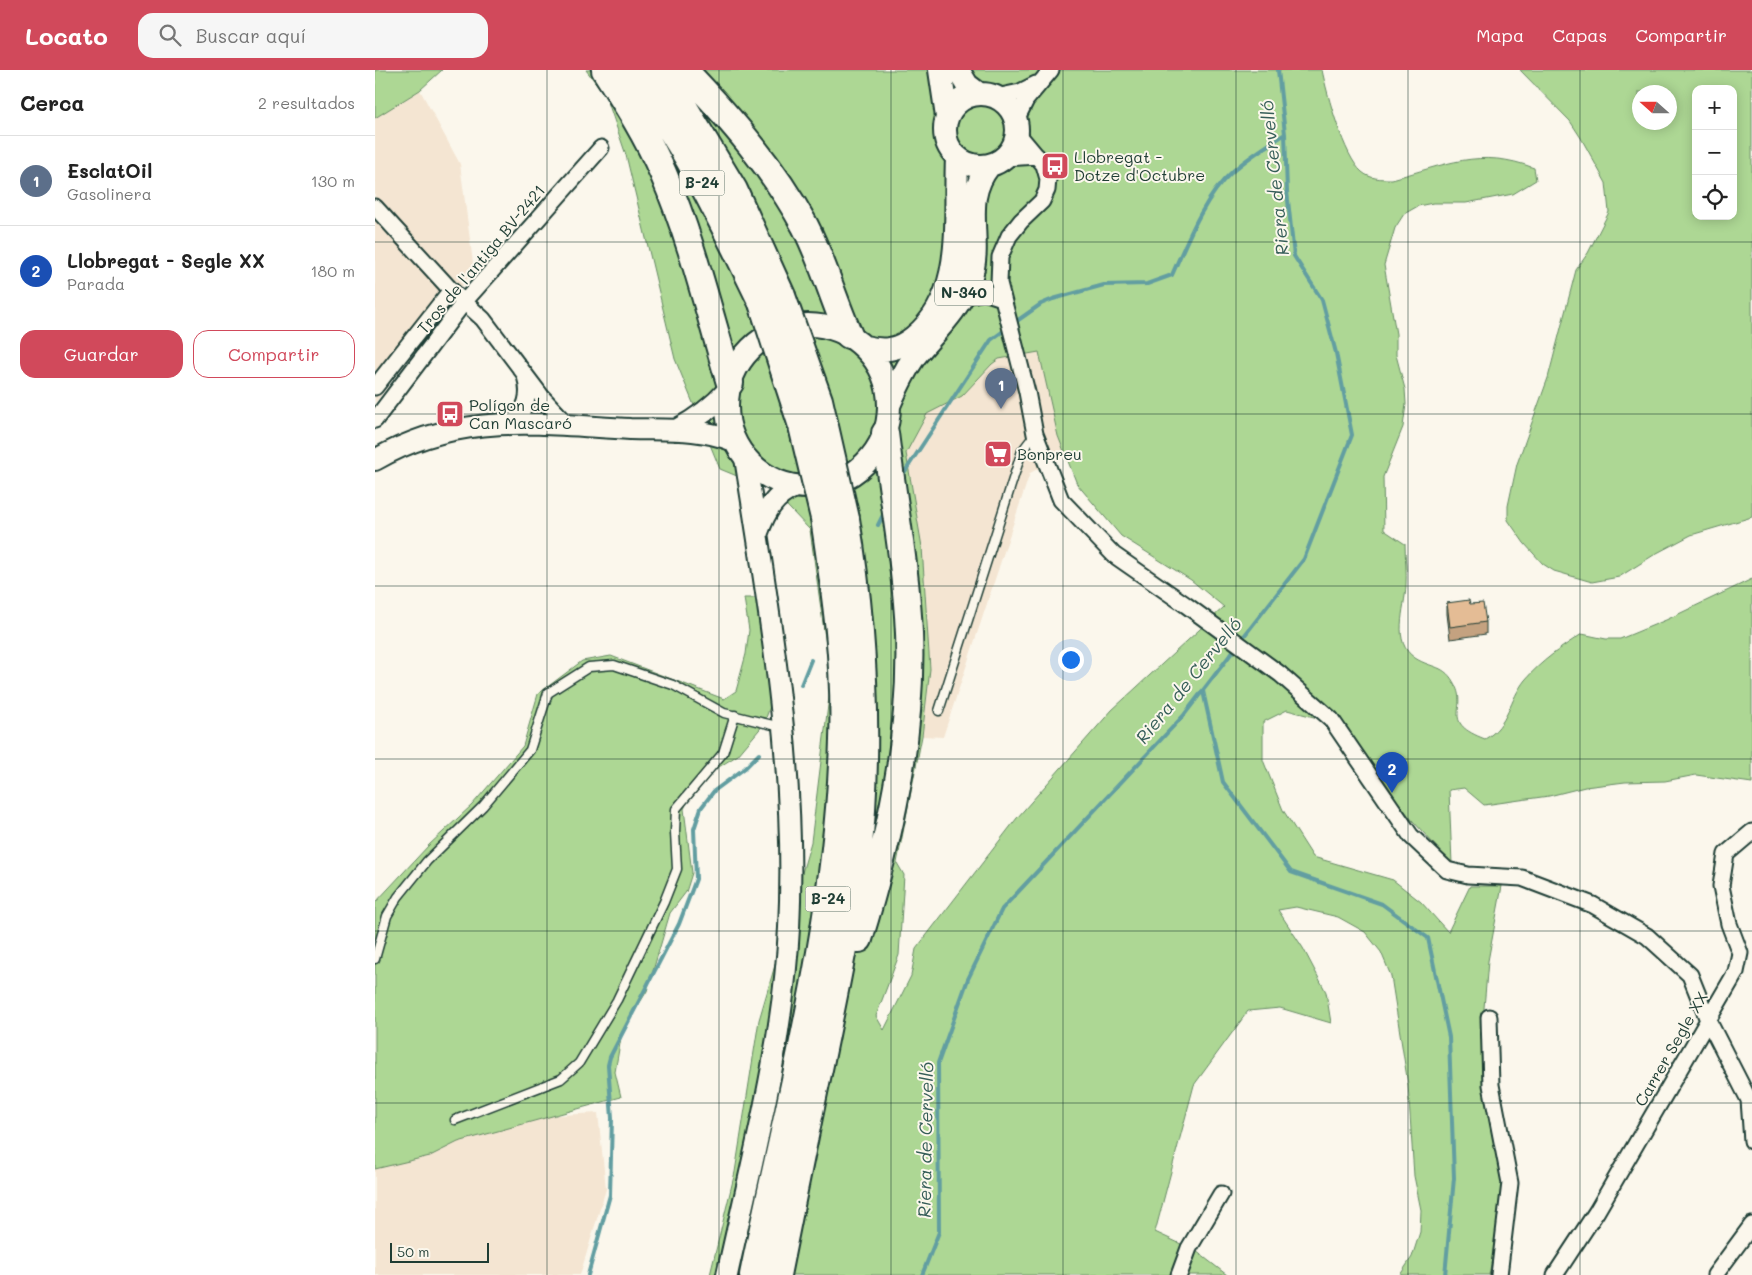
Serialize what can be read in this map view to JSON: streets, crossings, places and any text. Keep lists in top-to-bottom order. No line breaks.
{"streets":{"highway":["B-24"],"main road":["N-340"],"street":["Tros de l'antiga BV-2421","Carrer Segle XX"]},"water":["Riera de Cervelló"],"places":{"bus stop":["Llobregat - Dotze d'Octubre","Polígon de Can Mascaró"],"supermarket":["Bonpreu"]},"scale_bar":"50 m","north":"left","page":{"header":"Locato","search":"Buscar aquí","nav":["Mapa","Capas","Compartir"],"heading":["Cerca","2 resultados"],"map_buttons":["+","−"],"list":[{"mark":"1","name":"EsclatOil","note":"Gasolinera","value":"130 m"},{"mark":"2","name":"Llobregat - Segle XX","note":"Parada","value":"180 m"}],"buttons":["Guardar","Compartir"],"pins":["1","2"],"scale":"50 m"}}
